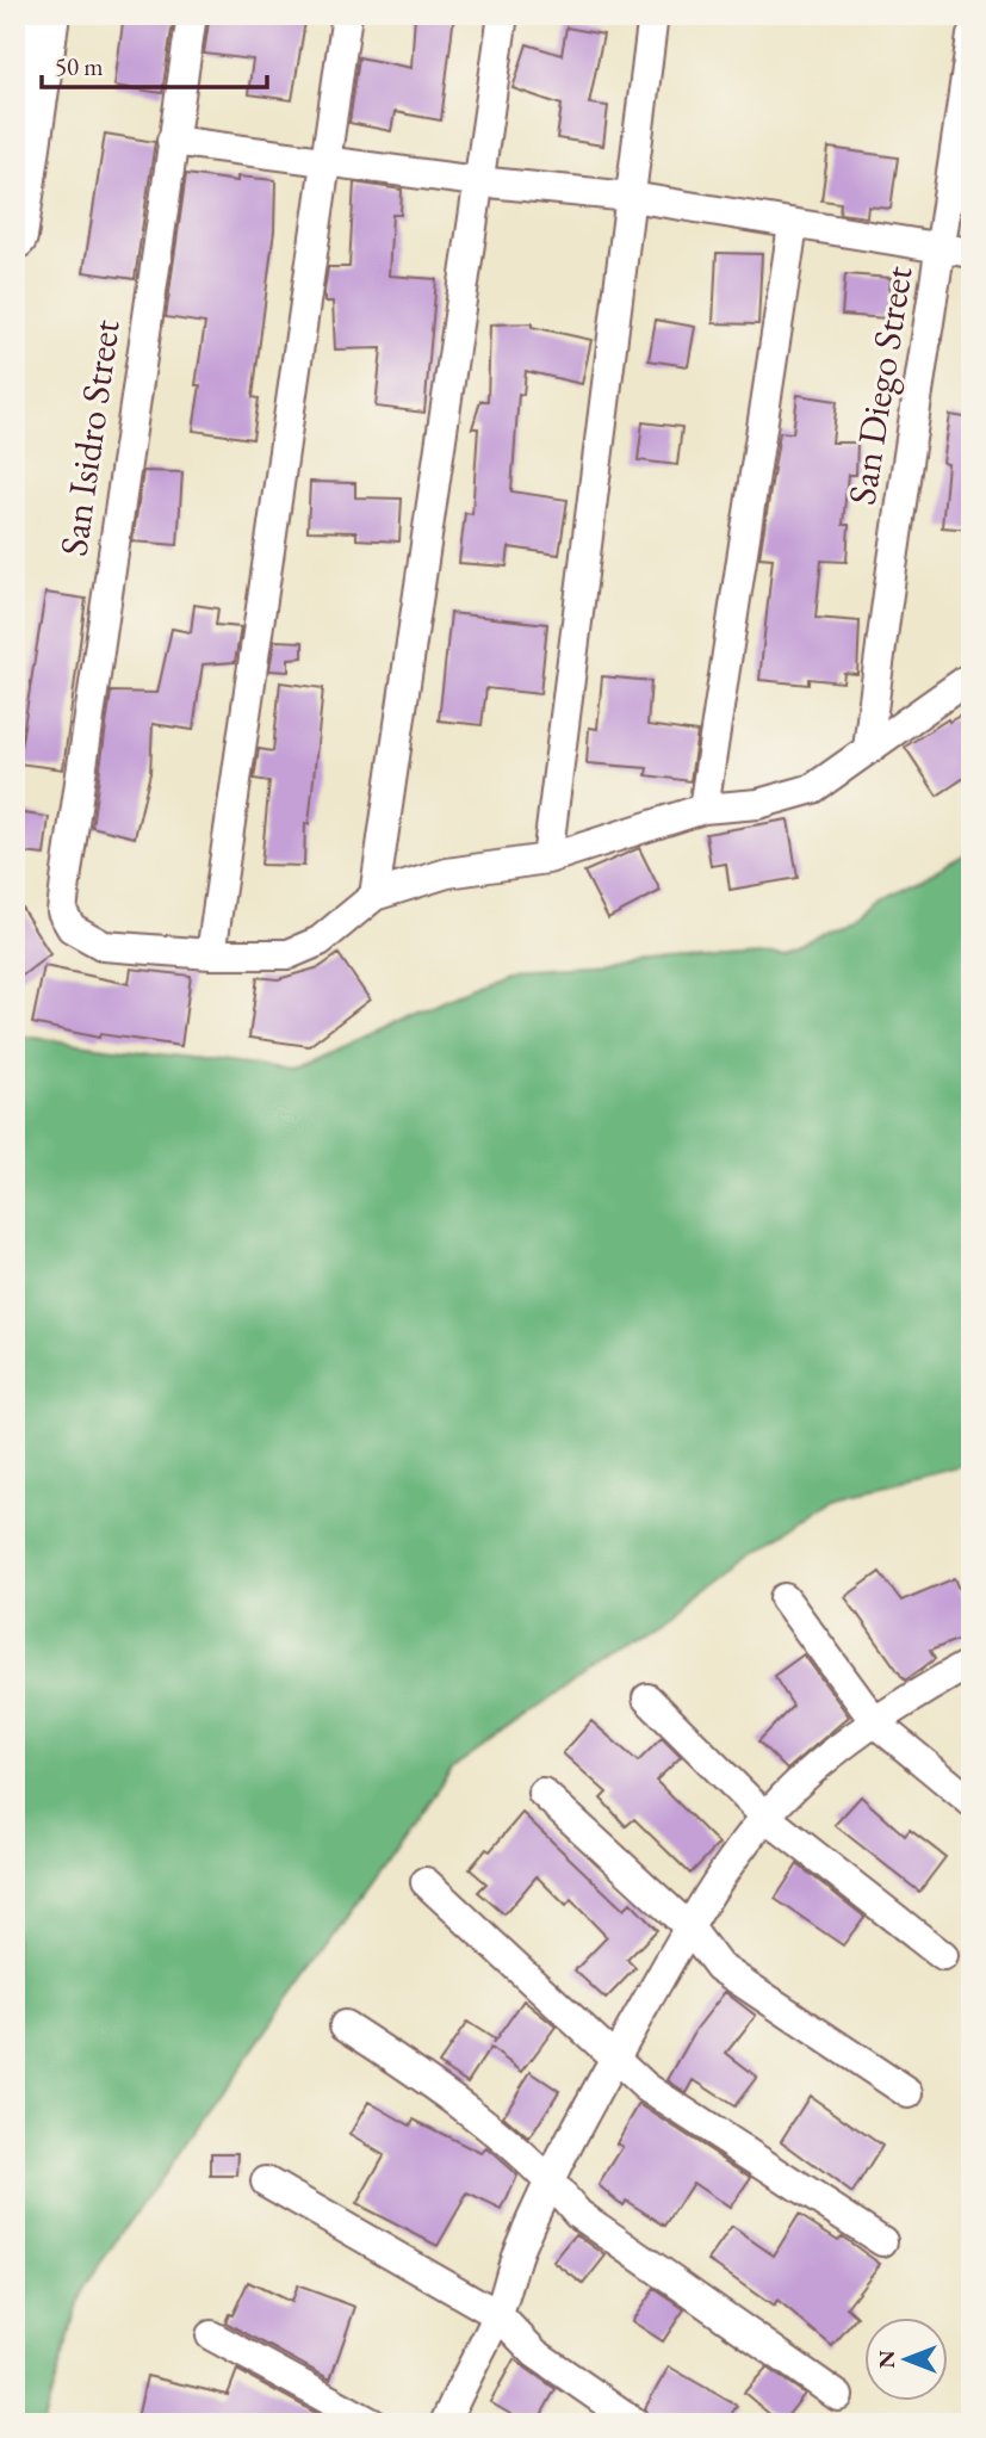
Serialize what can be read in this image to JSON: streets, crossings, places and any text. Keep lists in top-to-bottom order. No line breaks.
{"streets":{"street":["San Diego Street","San Isidro Street"]},"scale_bar":"50 m","north":"left"}
